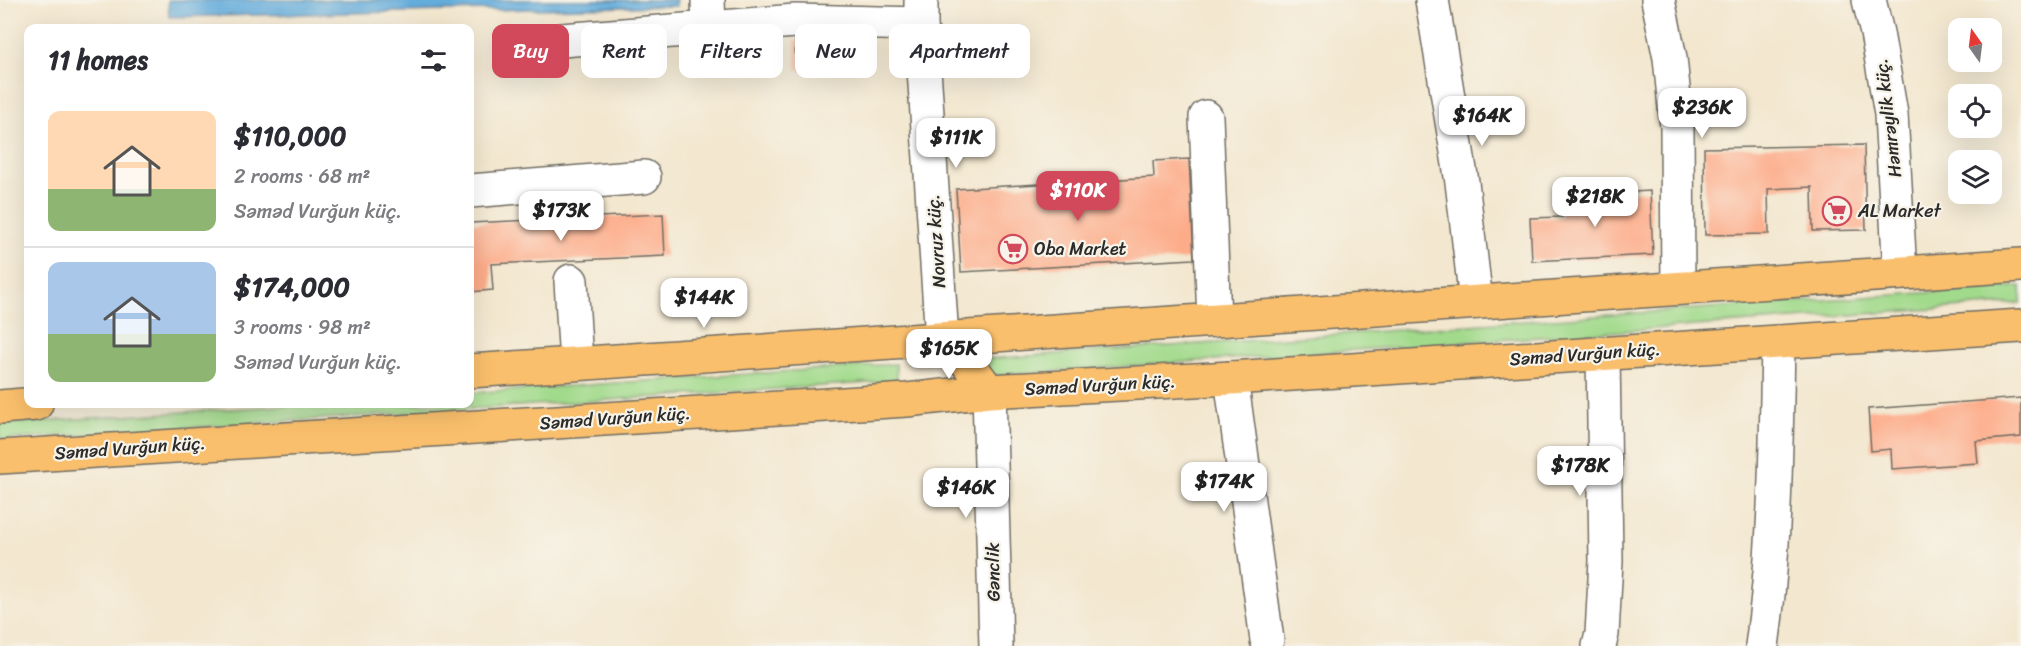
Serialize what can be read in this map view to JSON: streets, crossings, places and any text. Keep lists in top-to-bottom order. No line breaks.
{"streets":{"main road":["Səməd Vurğun küç."],"street":["Həmrəylik küç.","Novruz küç.","Gənclik"]},"crossings":[["Səməd Vurğun küç.","Gənclik"]],"places":{"supermarket":["AL Market","Oba Market"]},"north":"top","page":{"chip":["Buy","Rent","Filters","New","Apartment"],"heading":"11 homes","price":["$236K","$164K","$111K","$110K","$218K","$173K","$144K","$165K","$178K","$174K","$146K"],"list":[{"name":"$110,000","note":"2 rooms · 68 m² · Səməd Vurğun küç."},{"name":"$174,000","note":"3 rooms · 98 m² · Səməd Vurğun küç."}]}}
